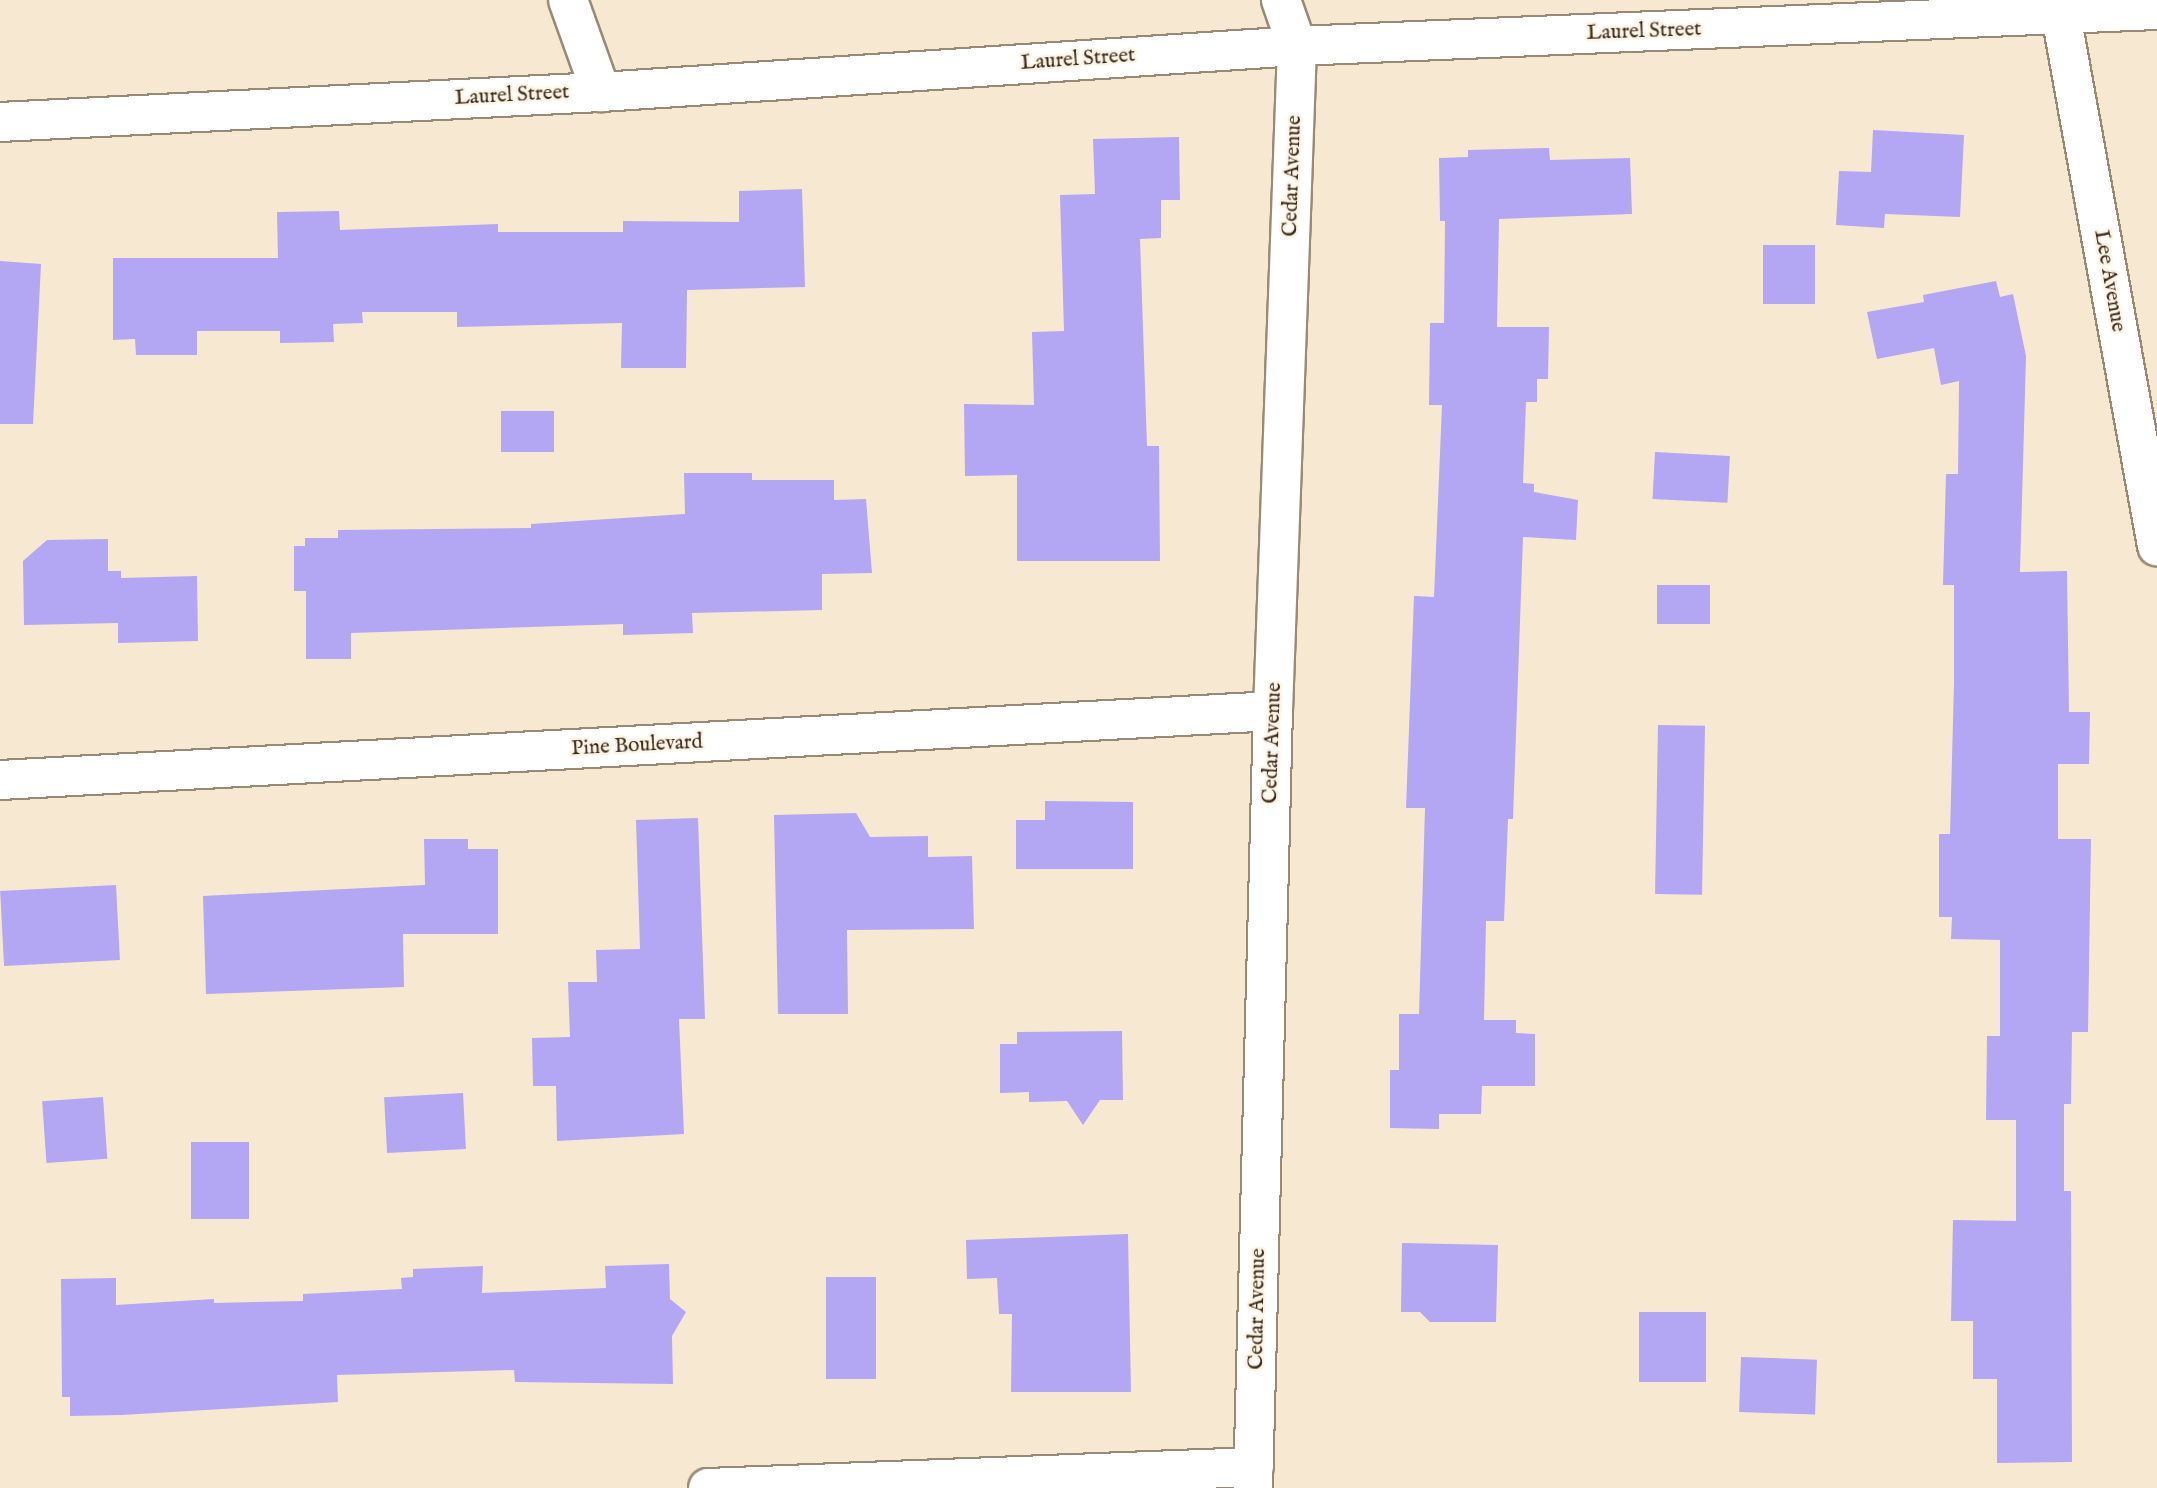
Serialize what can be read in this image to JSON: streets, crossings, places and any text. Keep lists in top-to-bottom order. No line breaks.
{"streets":{"street":["Laurel Street","Cedar Avenue","Lee Avenue","Pine Boulevard"]},"crossings":[["Laurel Street","Cedar Avenue"],["Laurel Street","Lee Avenue"],["Cedar Avenue","Pine Boulevard"]]}
